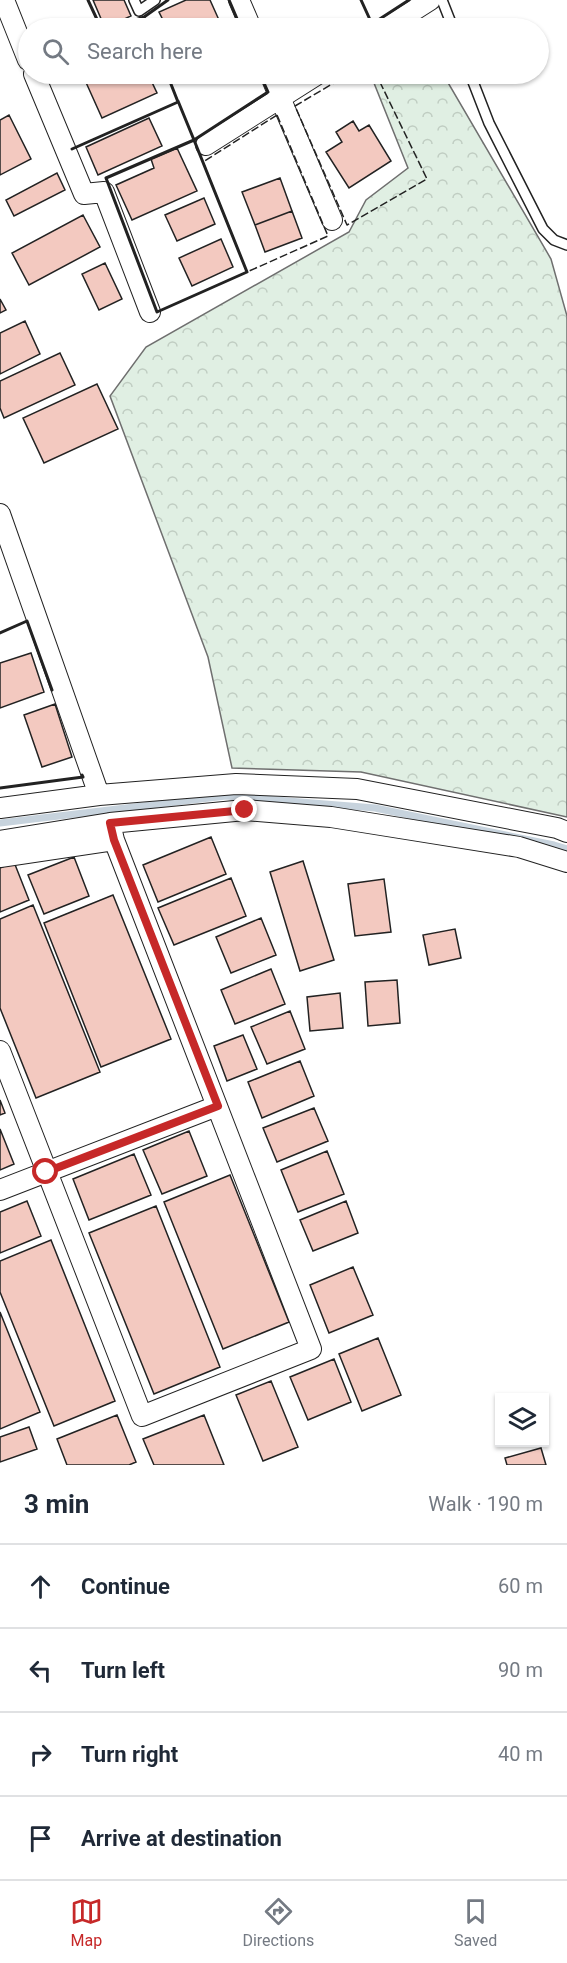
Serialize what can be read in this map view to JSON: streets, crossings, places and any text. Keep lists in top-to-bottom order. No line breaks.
{"page":{"search":"Search here","heading":["3 min","Walk · 190 m"],"list":[["Continue","60 m"],["Turn left","90 m"],["Turn right","40 m"],"Arrive at destination"],"nav":["Map","Directions","Saved"]}}
